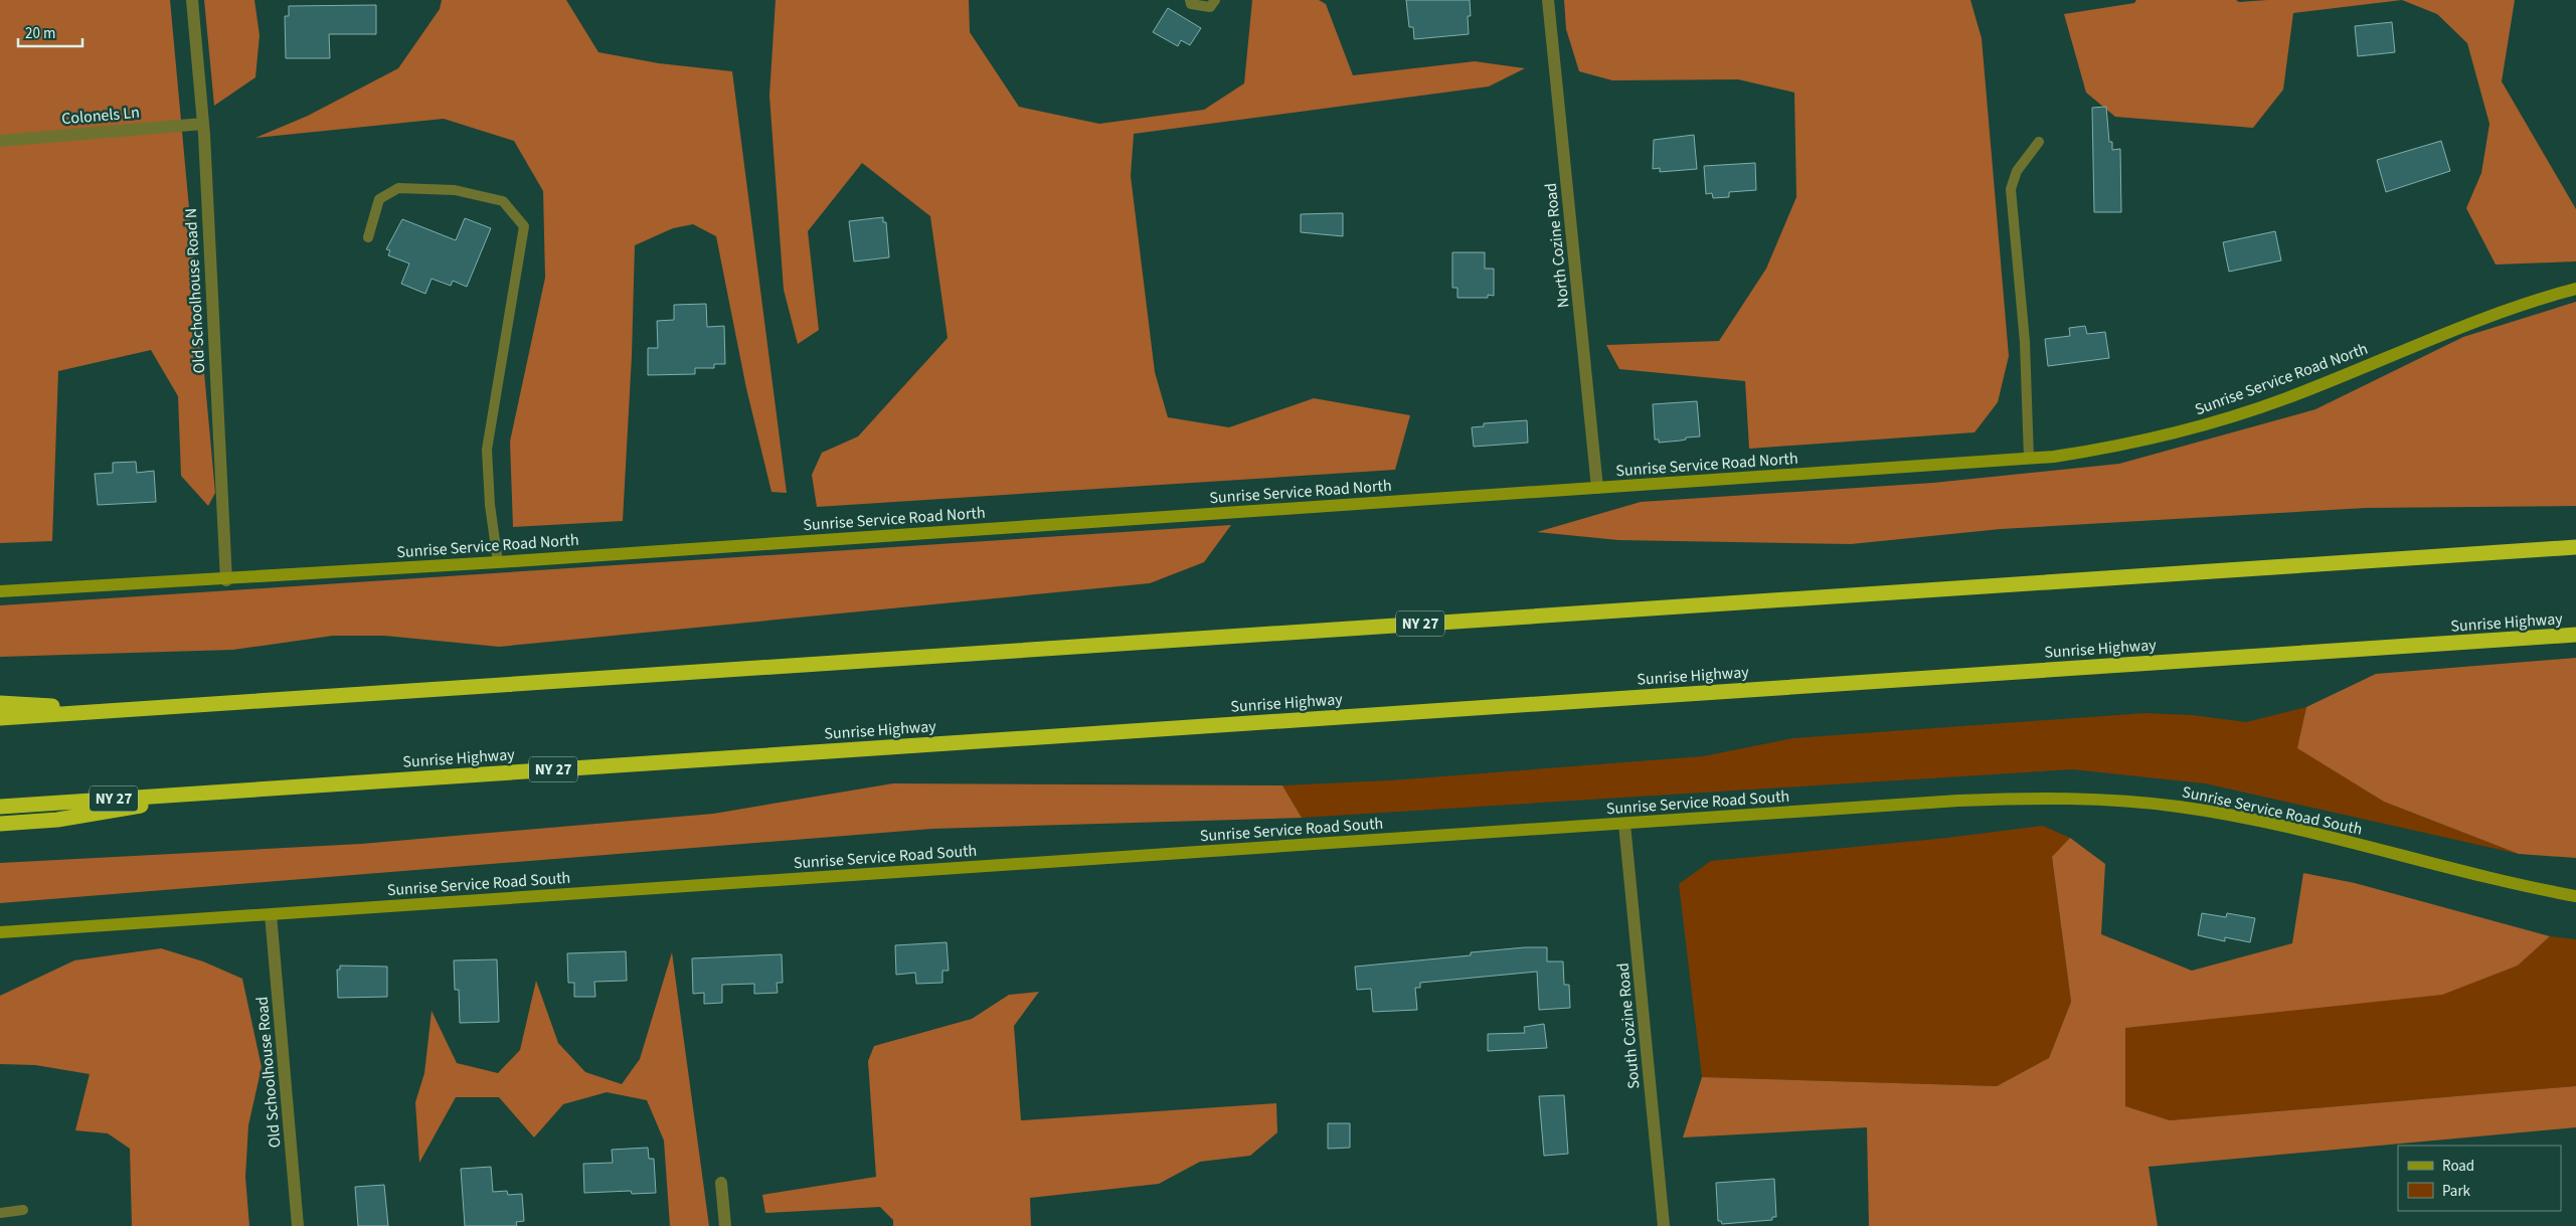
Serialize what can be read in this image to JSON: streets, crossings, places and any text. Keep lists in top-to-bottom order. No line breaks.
{"streets":{"highway":["Sunrise Highway","NY 27"],"street":["Colonels Ln","North Cozine Road","Old Schoolhouse Road N","Sunrise Service Road North","Sunrise Service Road South","South Cozine Road","Old Schoolhouse Road"]},"crossings":[["Colonels Ln","Old Schoolhouse Road N"],["North Cozine Road","Sunrise Service Road North"],["Old Schoolhouse Road N","Sunrise Service Road North"],["Sunrise Service Road South","South Cozine Road"],["Sunrise Service Road South","Old Schoolhouse Road"]],"legend":["Road","Park"],"scale_bar":"20 m"}
